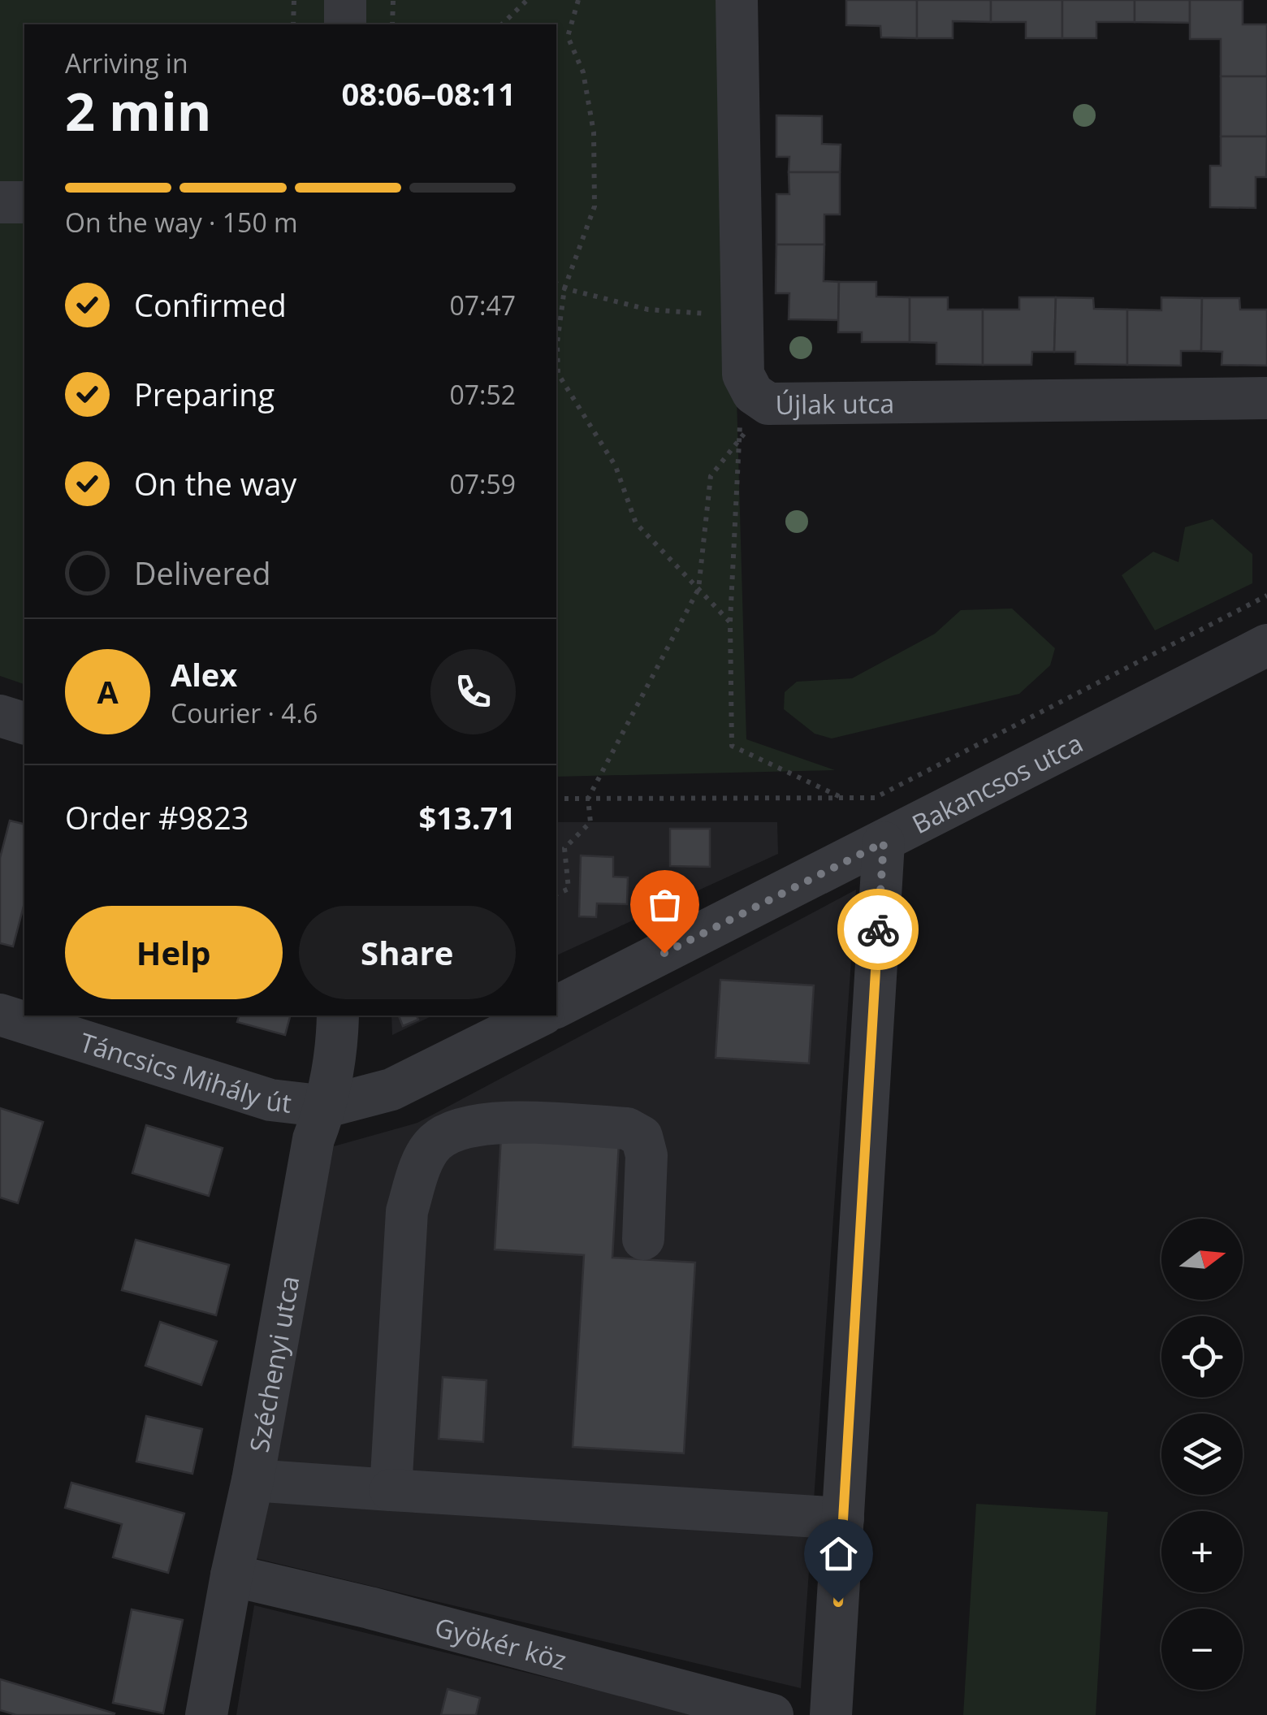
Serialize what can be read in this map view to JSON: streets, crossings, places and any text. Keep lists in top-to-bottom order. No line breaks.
{"streets":{"street":["Újlak utca","Bakancsos utca","Táncsics Mihály út","Széchenyi utca","Gyökér köz"]},"crossings":[["Táncsics Mihály út","Széchenyi utca"],["Széchenyi utca","Gyökér köz"]],"north":"right","page":{"heading":["2 min","Arriving in","08:06–08:11"],"panel":["Alex","Courier · 4.6","Order #9823","$13.71"],"bar":"On the way · 150 m","list":[["Confirmed","07:47"],["Preparing","07:52"],["On the way","07:59"],"Delivered"],"round":"A","buttons":["Help","Share"],"map_buttons":["+","−"]}}
